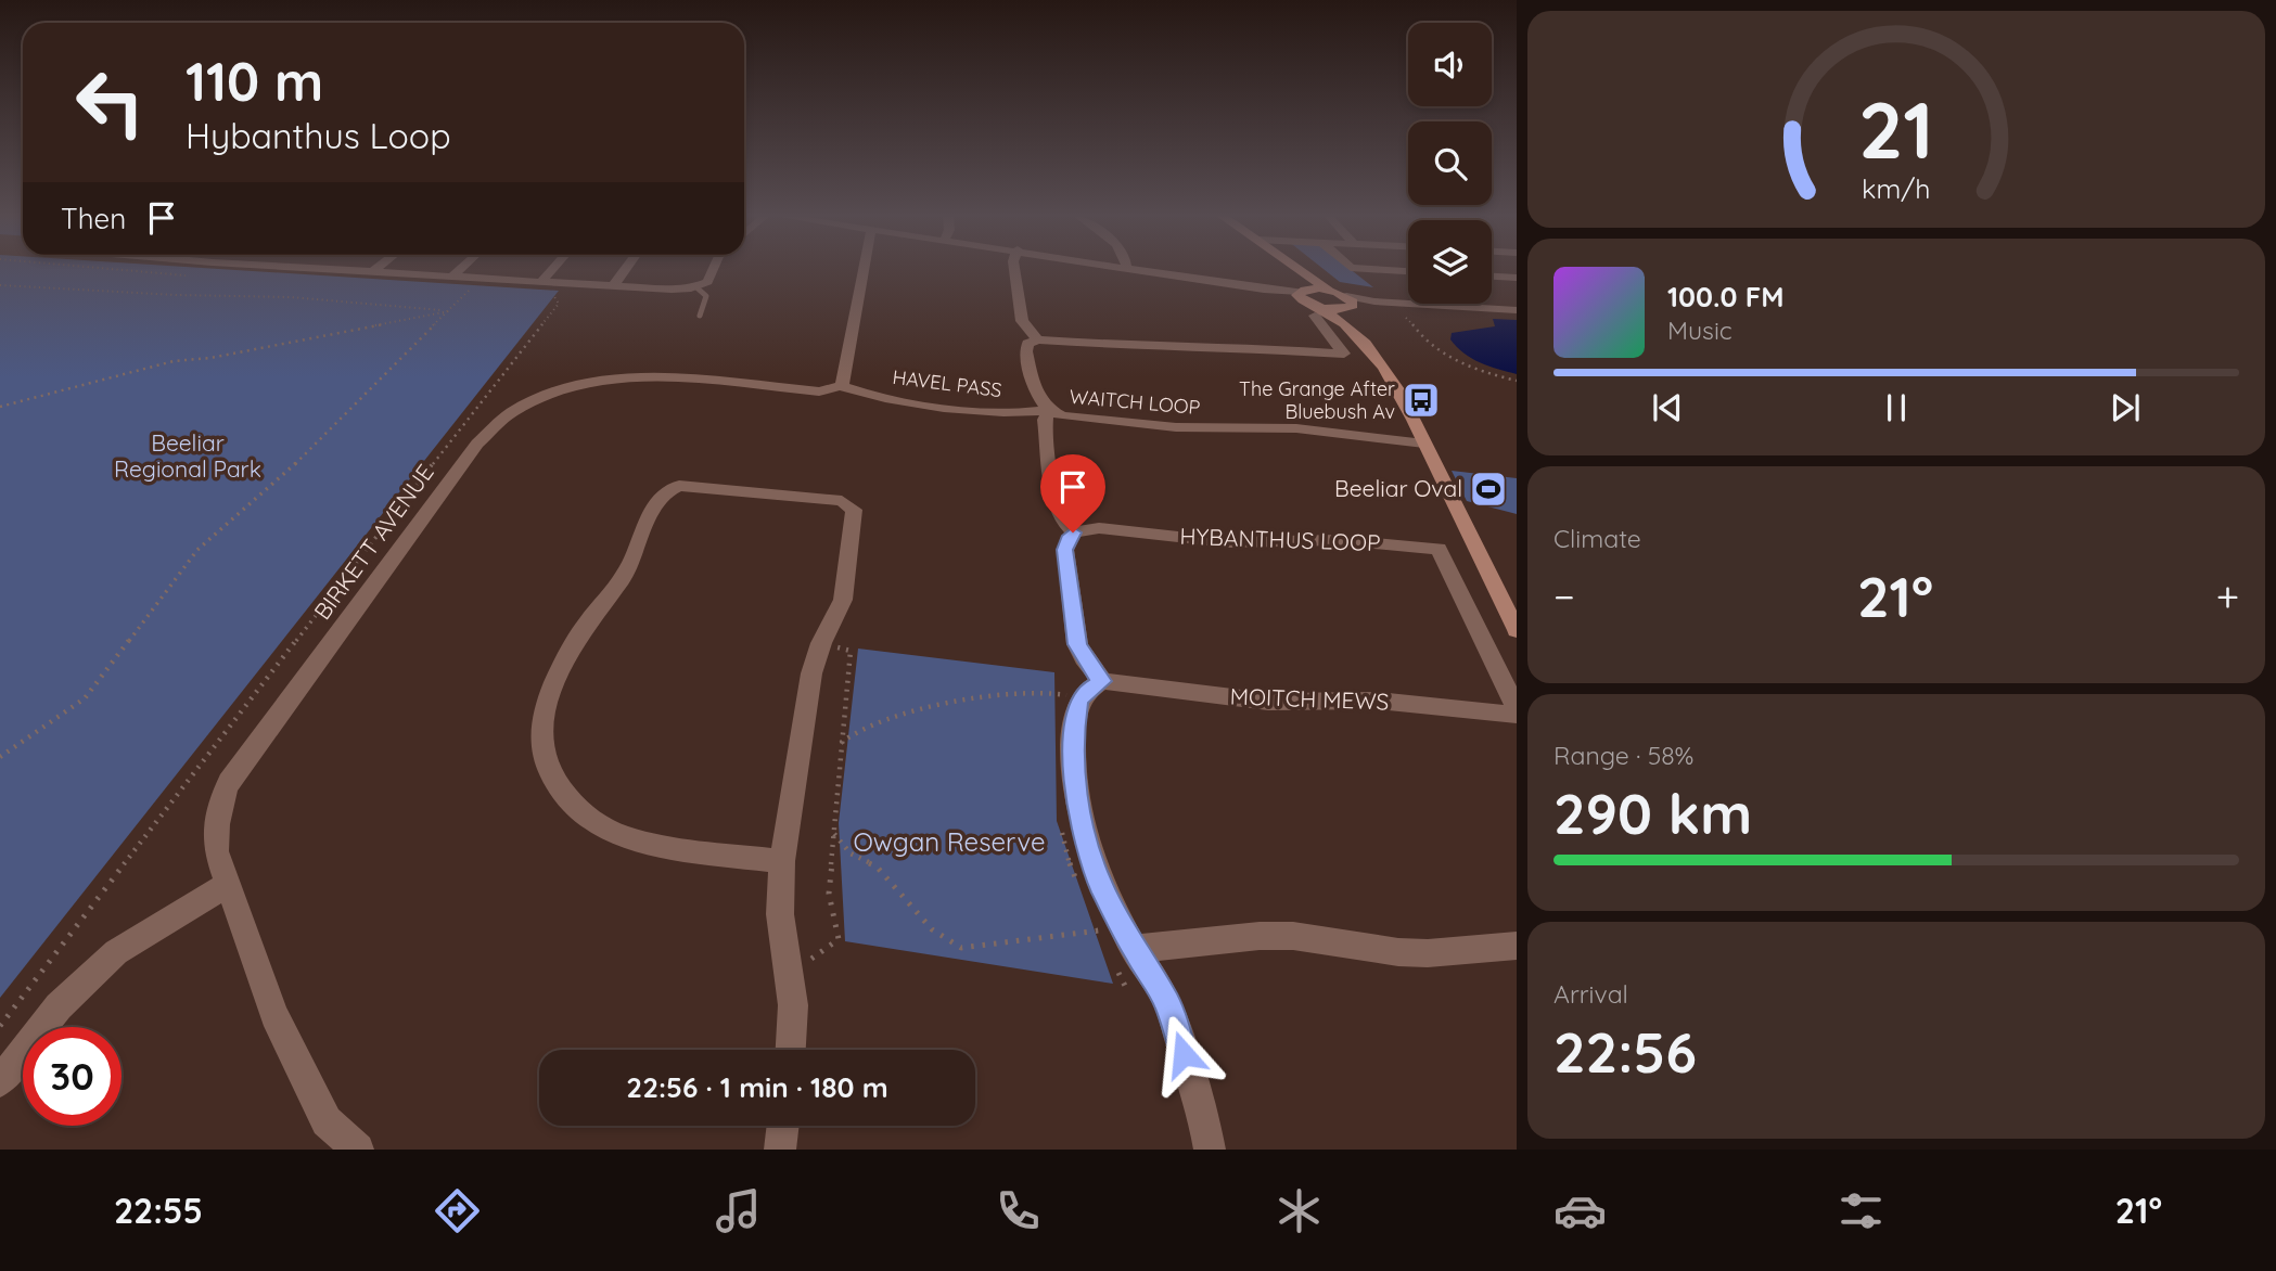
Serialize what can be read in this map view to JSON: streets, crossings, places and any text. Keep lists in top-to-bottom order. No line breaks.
{"streets":{"street":["HAVEL PASS","WAITCH LOOP","HYBANTHUS LOOP","BIRKETT AVENUE","MOITCH MEWS"]},"crossings":[["HAVEL PASS","WAITCH LOOP"],["HAVEL PASS","BIRKETT AVENUE"]],"parks":["Beeliar Regional Park","Owgan Reserve"],"places":{"bus stop":["The Grange After Bluebush Av"],"sports":["Beeliar Oval"]},"page":{"turn":["110 m","Hybanthus Loop"],"then":"Then","song":["100.0 FM","Music"],"tile":["Climate",["Range · 58%","290 km"],["Arrival","22:56"]],"heat":["−","21°","+"],"limit":"30","trip":"22:56 · 1 min · 180 m","tabs":["22:55","21°"],"gauge":["21","km/h"]}}
